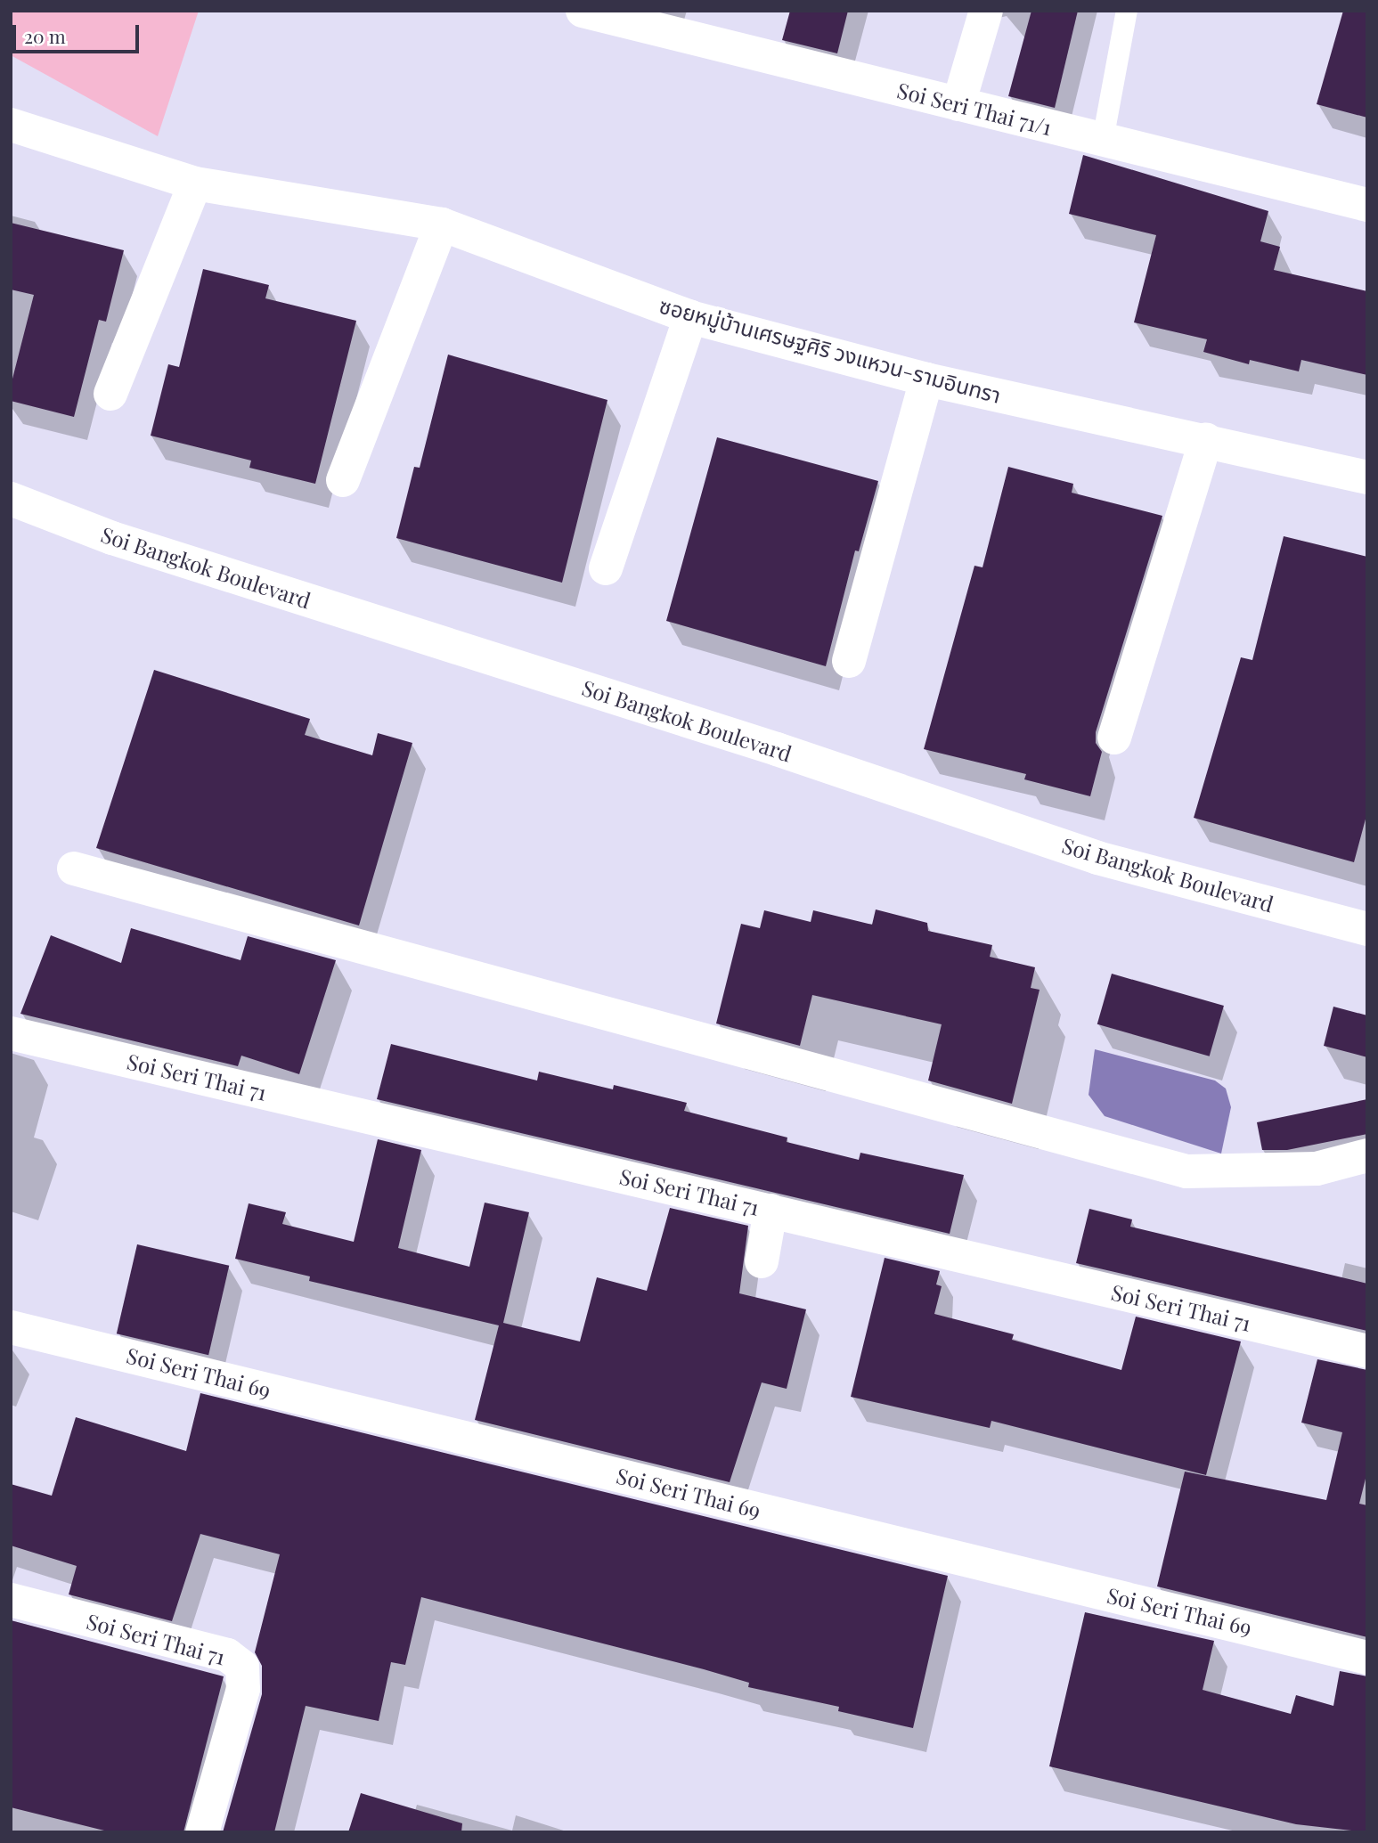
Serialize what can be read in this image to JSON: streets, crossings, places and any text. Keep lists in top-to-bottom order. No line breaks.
{"streets":{"street":["Soi Seri Thai 71/1","ซอยหมู่บ้านเศรษฐศิริ วงแหวน-รามอินทรา","Soi Bangkok Boulevard","Soi Seri Thai 71","Soi Seri Thai 69"]},"scale_bar":"20 m"}
